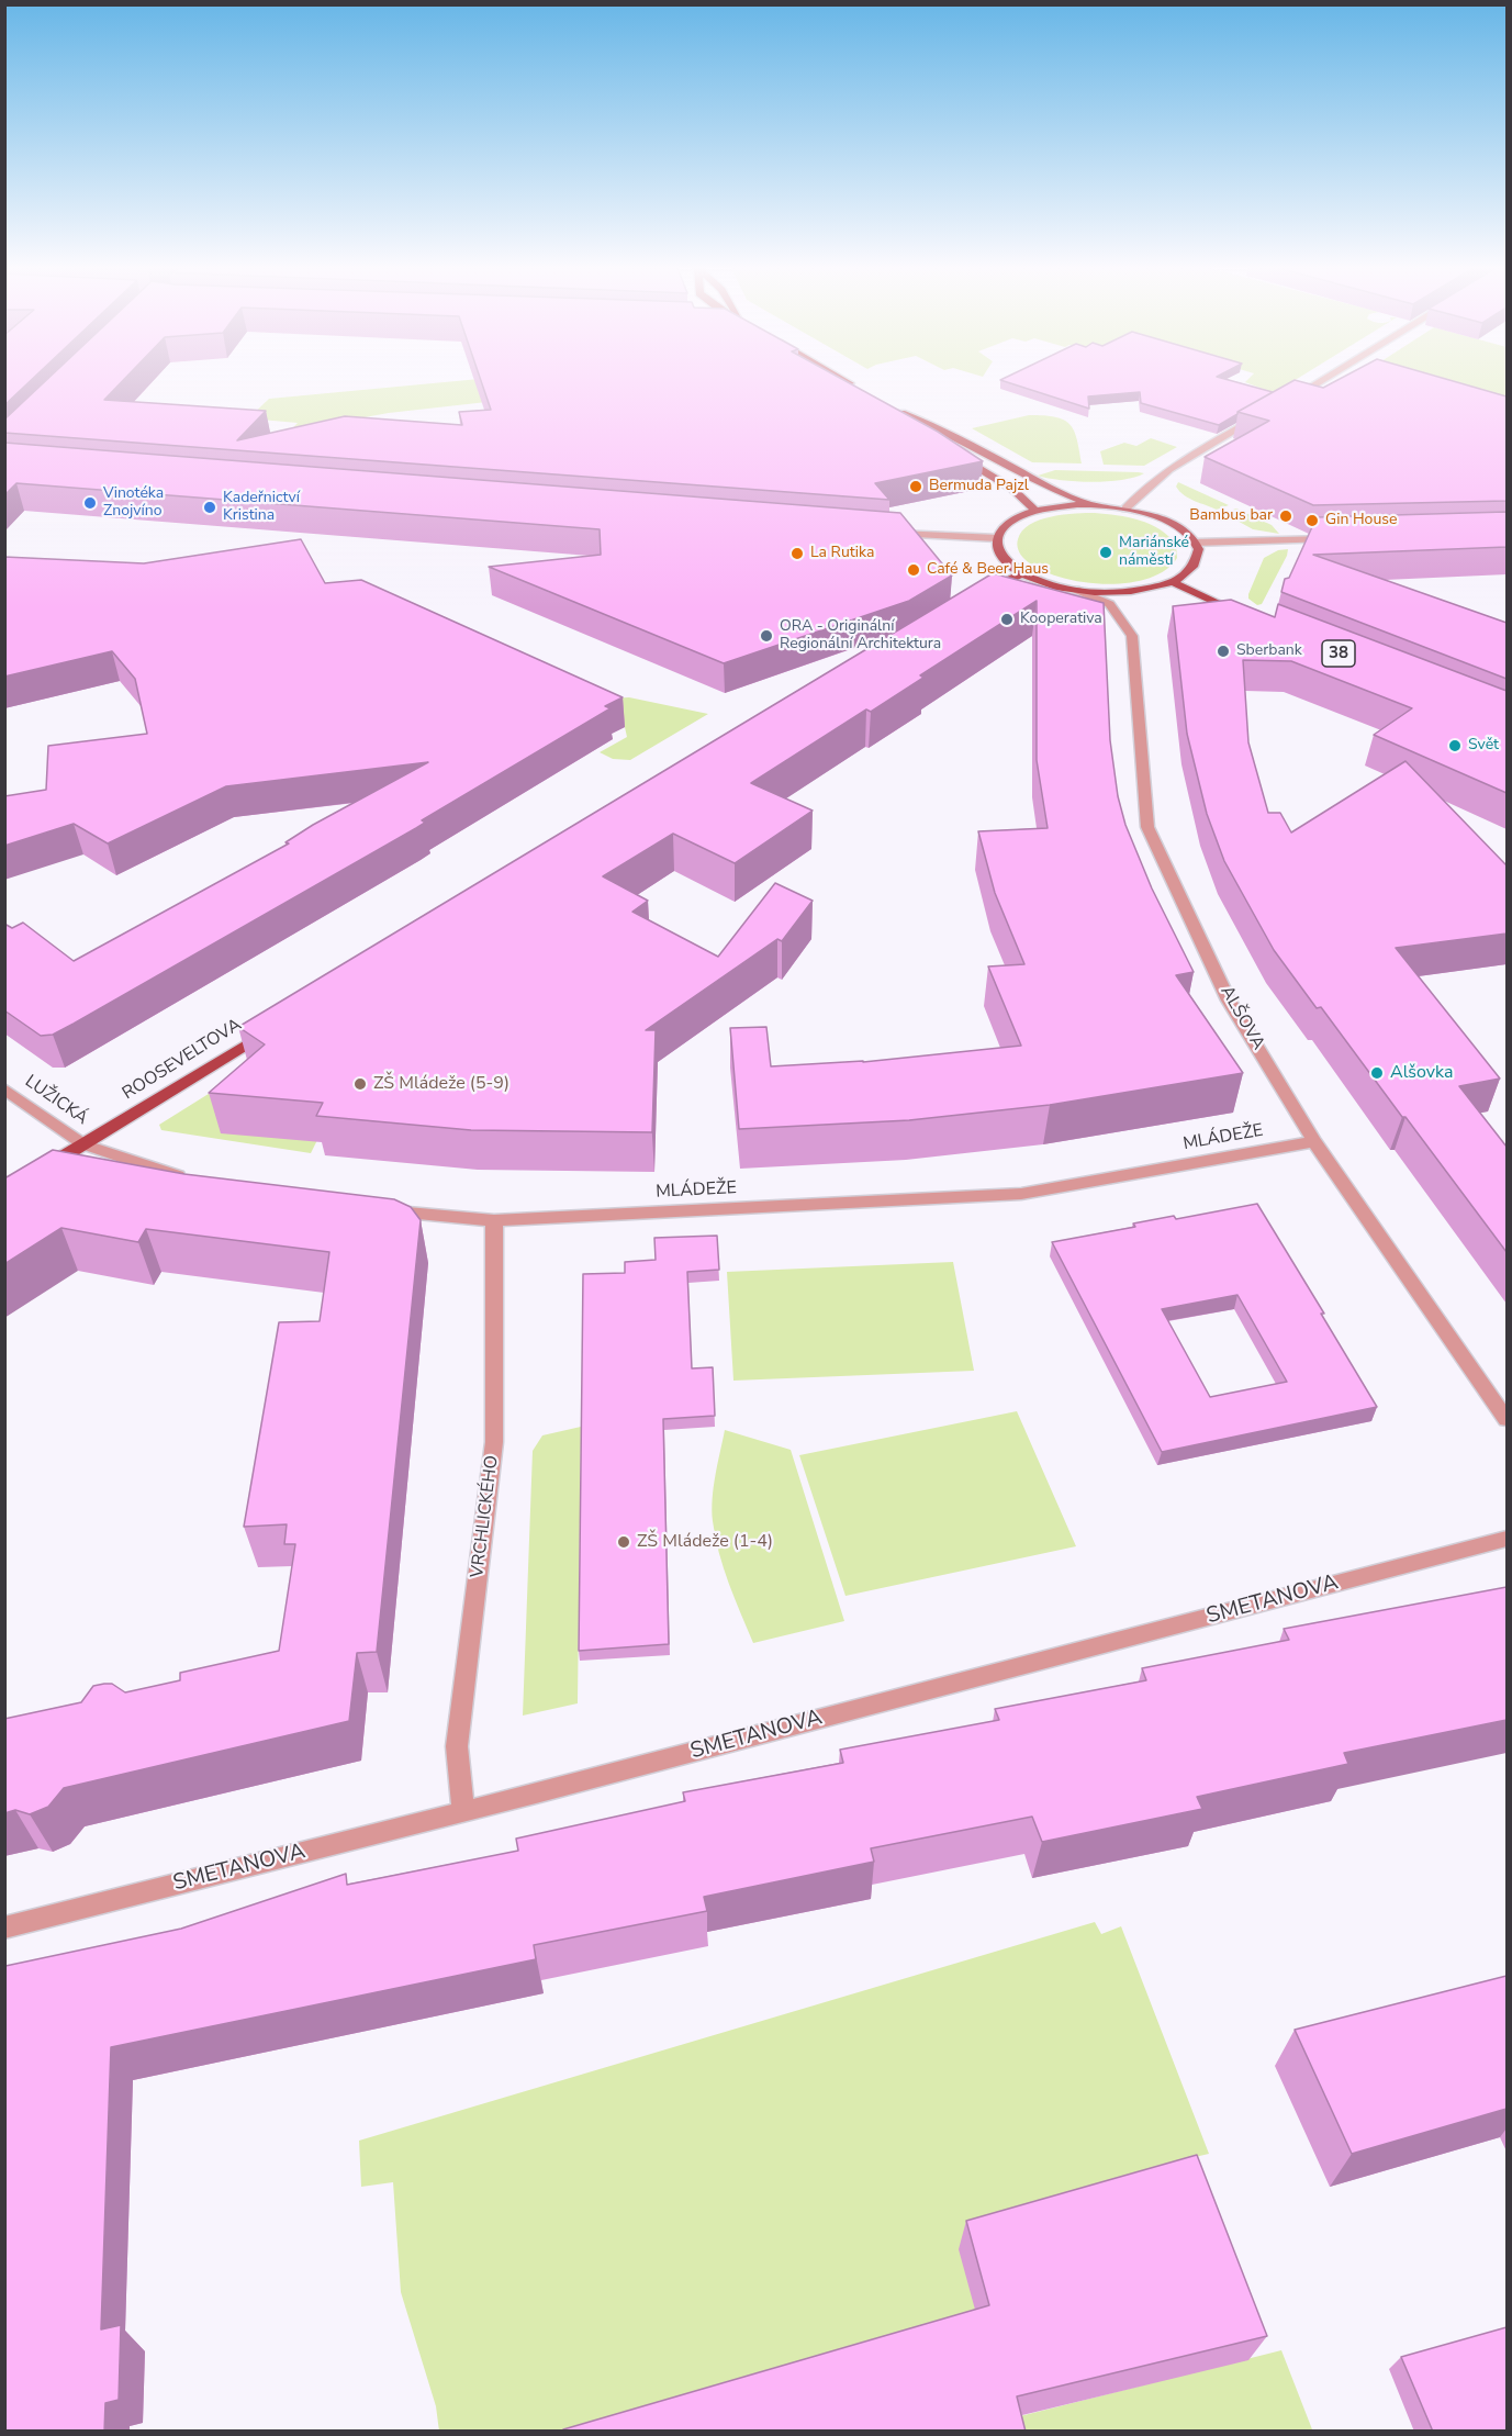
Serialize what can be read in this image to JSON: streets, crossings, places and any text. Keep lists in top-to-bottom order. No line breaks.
{"streets":{"main road":["ROOSEVELTOVA"],"street":["ALŠOVA","LUŽICKÁ","MLÁDEŽE","VRCHLICKÉHO","SMETANOVA"]},"crossings":[["ALŠOVA","MLÁDEŽE"],["ROOSEVELTOVA","LUŽICKÁ"],["MLÁDEŽE","VRCHLICKÉHO"],["VRCHLICKÉHO","SMETANOVA"]],"places":["Bermuda Pajzl","Vinotéka Znojvíno","Kadeřnictví Kristina","Bambus bar","Gin House","Mariánské náměstí","La Rutika","Café & Beer Haus","Kooperativa","ORA - Originální Regionální Architektura","Sberbank","Svět","Alšovka","ZŠ Mládeže (5-9)","ZŠ Mládeže (1-4)"]}
